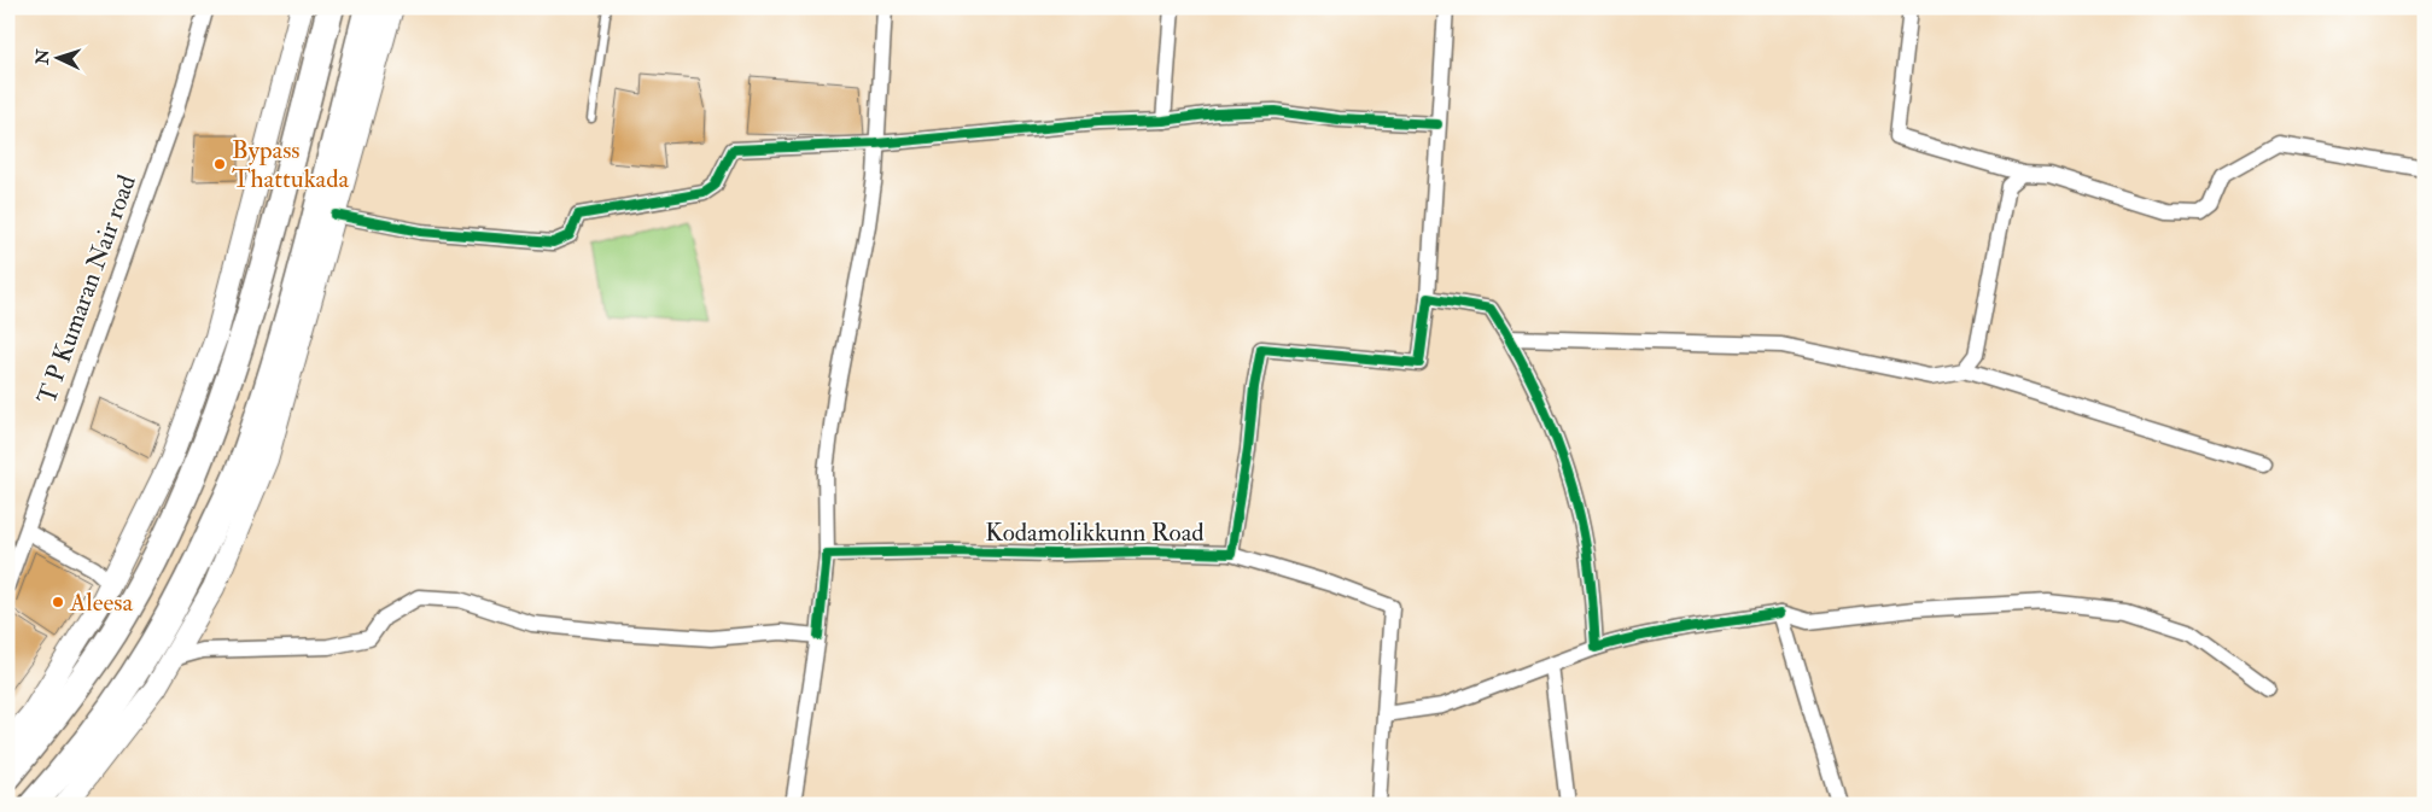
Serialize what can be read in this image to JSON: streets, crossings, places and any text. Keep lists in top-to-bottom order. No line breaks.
{"streets":{"street":["T P Kumaran Nair road","Kodamolikkunn Road"]},"places":["Bypass Thattukada","Aleesa"],"north":"left"}
